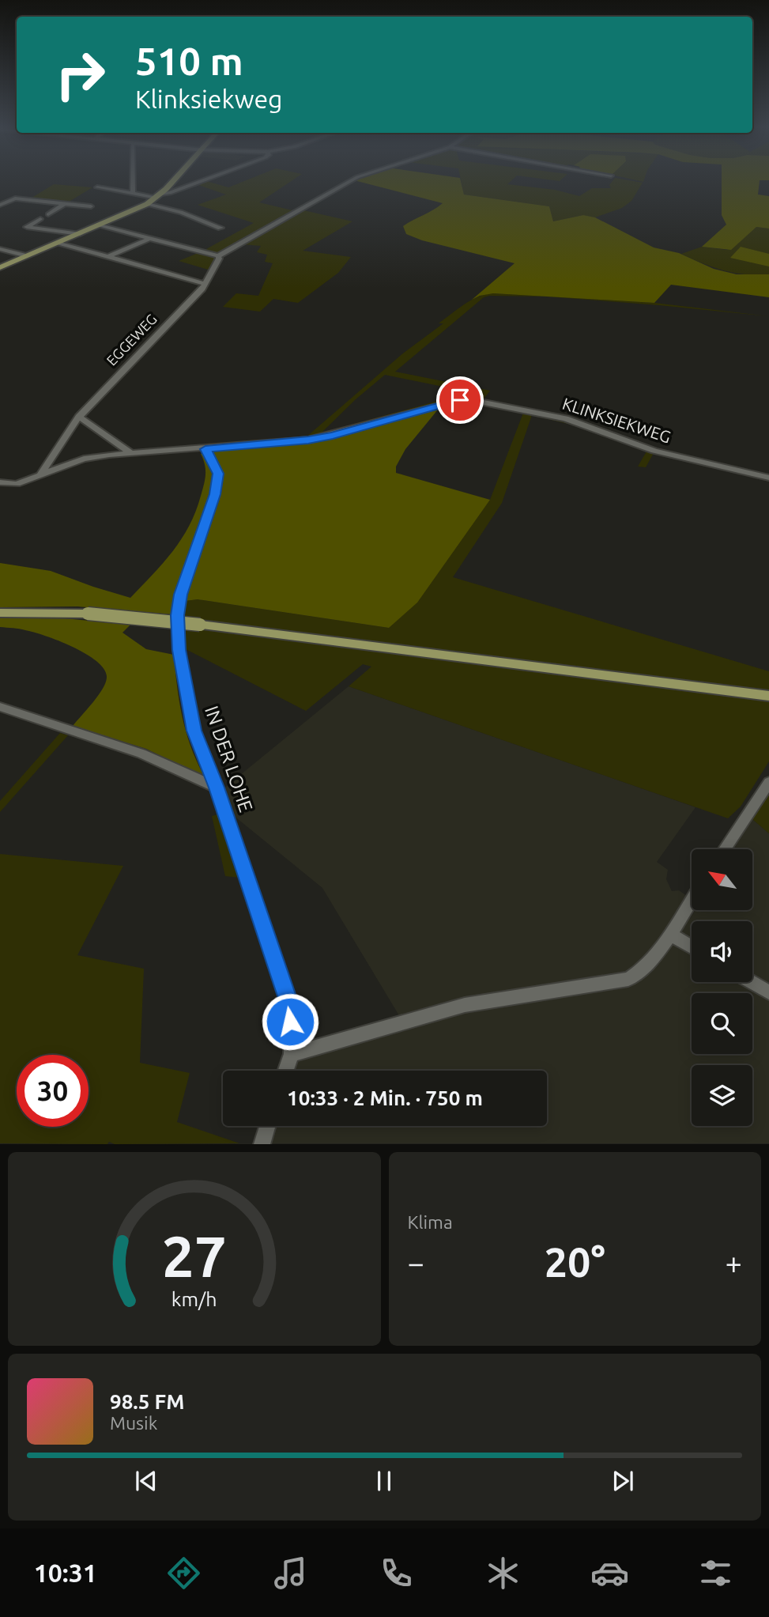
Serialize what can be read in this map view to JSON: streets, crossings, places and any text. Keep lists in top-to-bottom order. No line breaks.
{"streets":{"street":["EGGEWEG","KLINKSIEKWEG","IN DER LOHE"]},"crossings":[["EGGEWEG","KLINKSIEKWEG"],["KLINKSIEKWEG","IN DER LOHE"]],"north":"top left","page":{"turn":["510 m","Klinksiekweg"],"limit":"30","trip":"10:33 · 2 Min. · 750 m","tile":"Klima","heat":["−","20°","+"],"song":["98.5 FM","Musik"],"tabs":"10:31","gauge":["27","km/h"]}}
